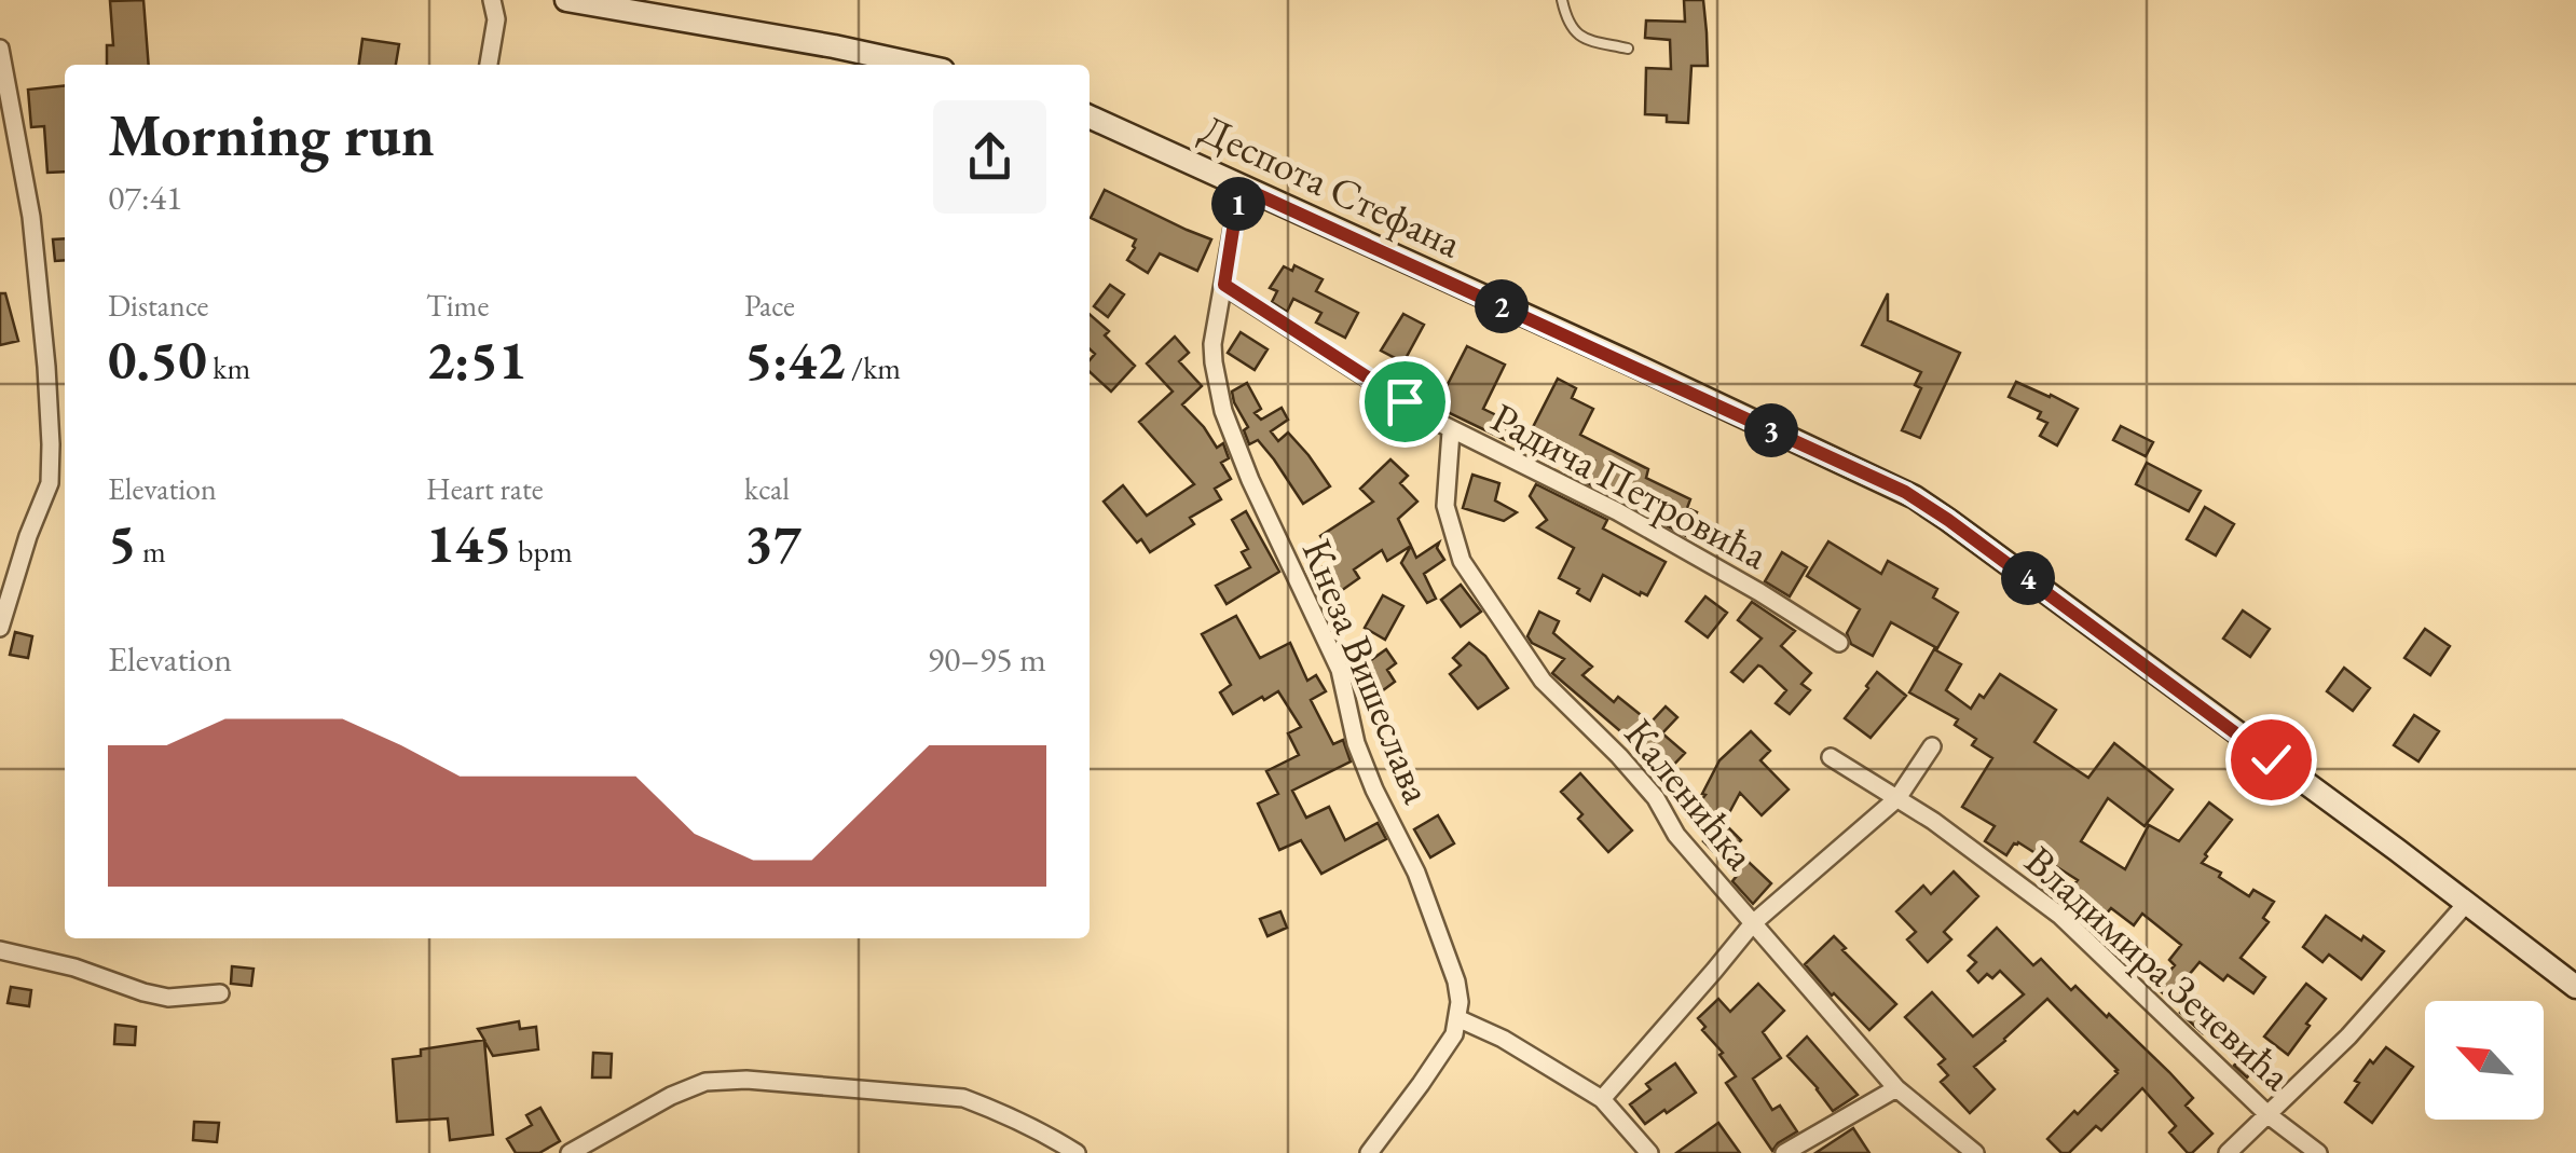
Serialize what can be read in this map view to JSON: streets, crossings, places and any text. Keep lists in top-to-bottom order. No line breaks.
{"streets":{"main road":["Деспота Стефана"],"street":["Радича Петровића","Кнеза Вишеслава","Каленићка","Владимира Зечевића"]},"crossings":[["Деспота Стефана","Кнеза Вишеслава"],["Радича Петровића","Кнеза Вишеслава"],["Радича Петровића","Каленићка"]],"north":"top left","page":{"heading":["Morning run","07:41"],"pins":["1","2","3","4"],"stats":[["Distance","0.50 km"],["Time","2:51"],["Pace","5:42 /km"],["Elevation","5 m"],["Heart rate","145 bpm"],["kcal","37"]],"chart":["Elevation","90–95 m"]}}
